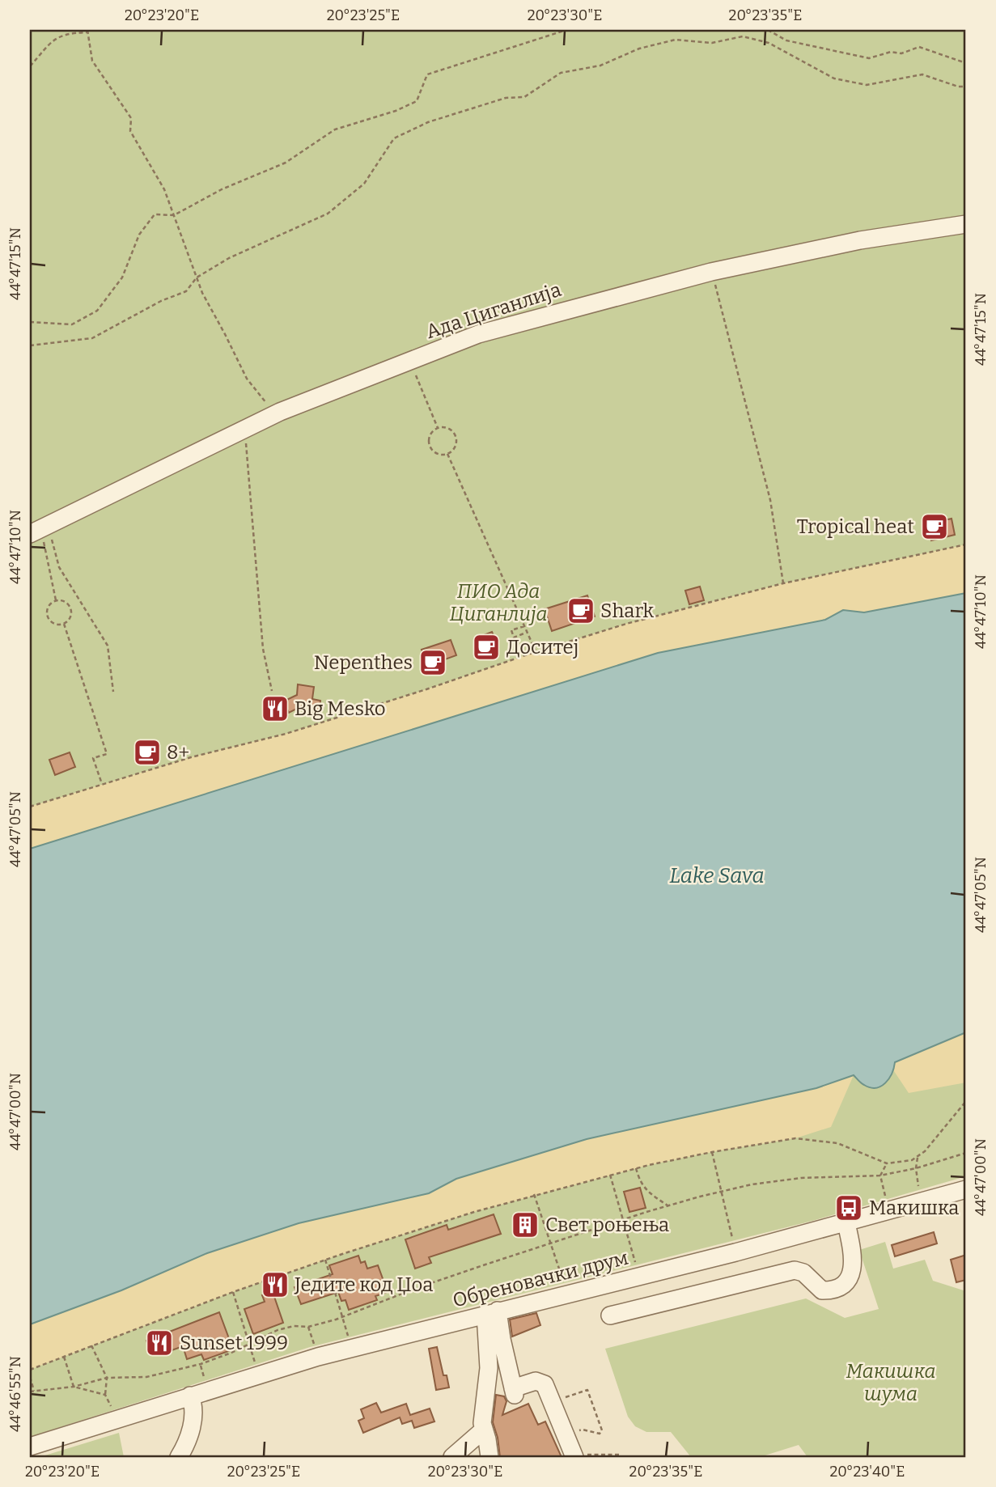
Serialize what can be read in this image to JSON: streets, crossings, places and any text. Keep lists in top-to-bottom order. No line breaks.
{"streets":{"street":["Ада Циганлија","Обреновачки друм"]},"water":["Lake Sava"],"parks":["ПИО Ада Циганлија","Макишка шума"],"places":{"cafe":["Tropical heat","Shark","Доситеј","Nepenthes","8+"],"restaurant":["Big Mesko","Једите код Џоа","Sunset 1999"],"bus stop":["Макишка"],"building":["Свет роњења"]},"coordinates":["20°23'20\"E","20°23'25\"E","20°23'30\"E","20°23'35\"E","44°47'15\"N","44°47'10\"N","44°47'05\"N","44°47'00\"N","44°46'55\"N","20°23'40\"E"]}
